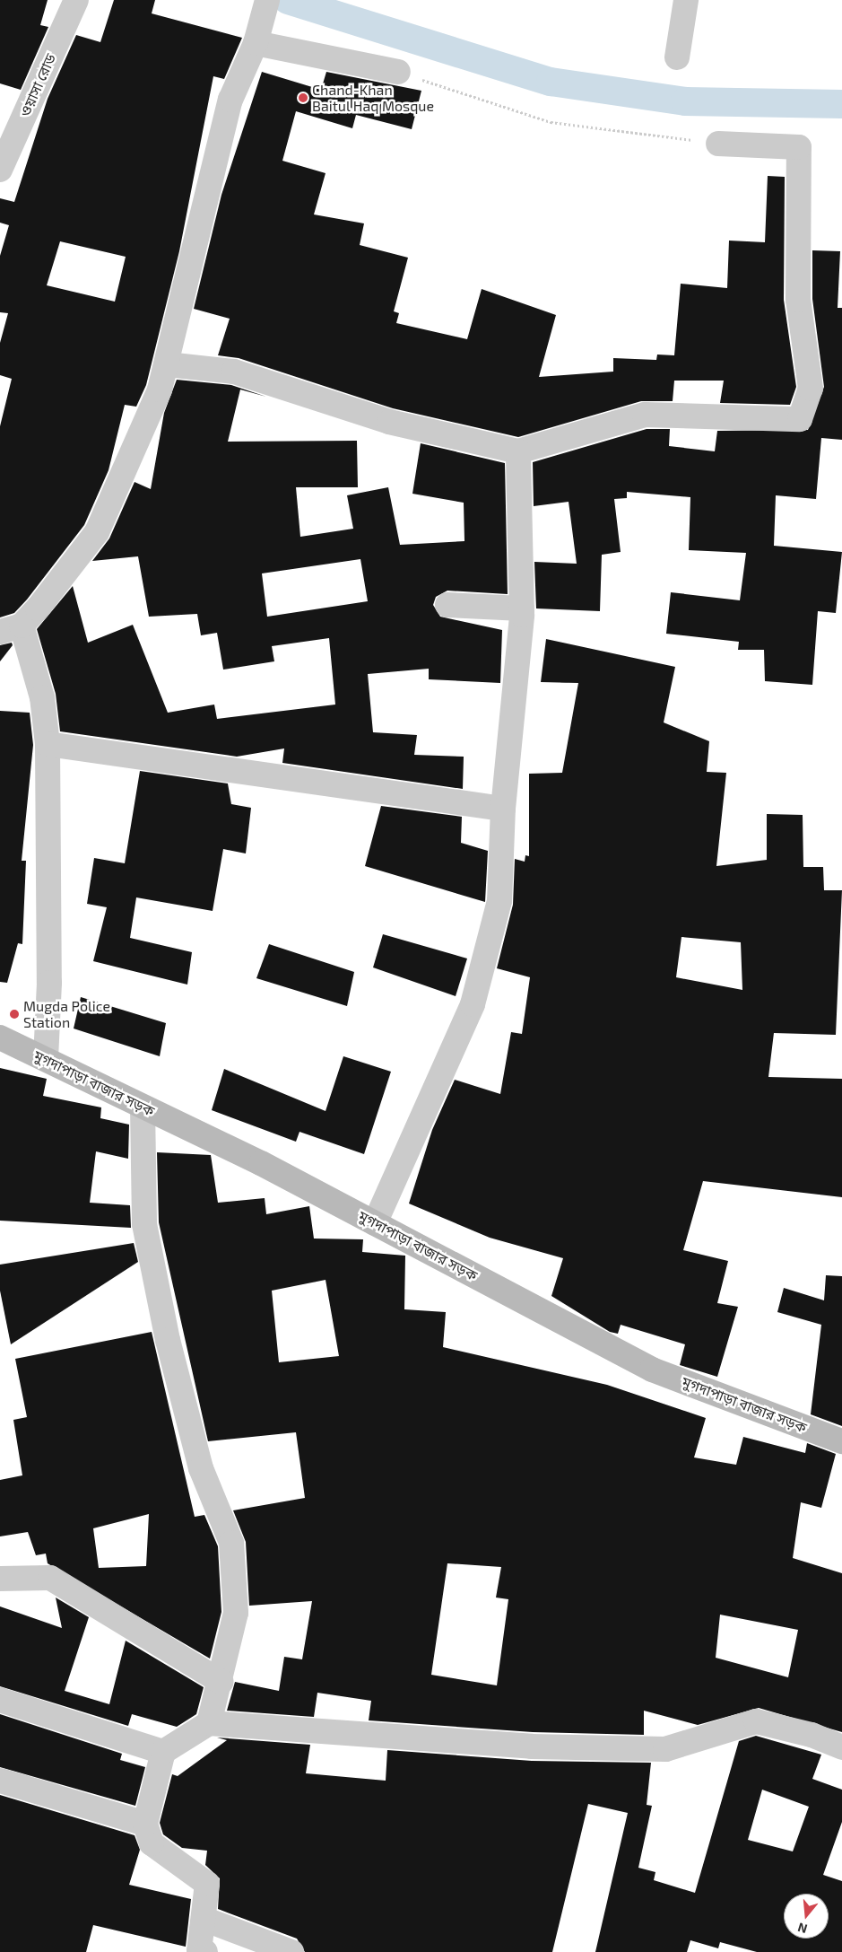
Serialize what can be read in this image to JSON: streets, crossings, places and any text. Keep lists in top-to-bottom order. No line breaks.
{"streets":{"street":["ওয়াসা রোড","মুগদাপাড়া বাজার সড়ক"]},"places":["Chand-Khan Baitul Haq Mosque","Mugda Police Station"],"north":"bottom"}
